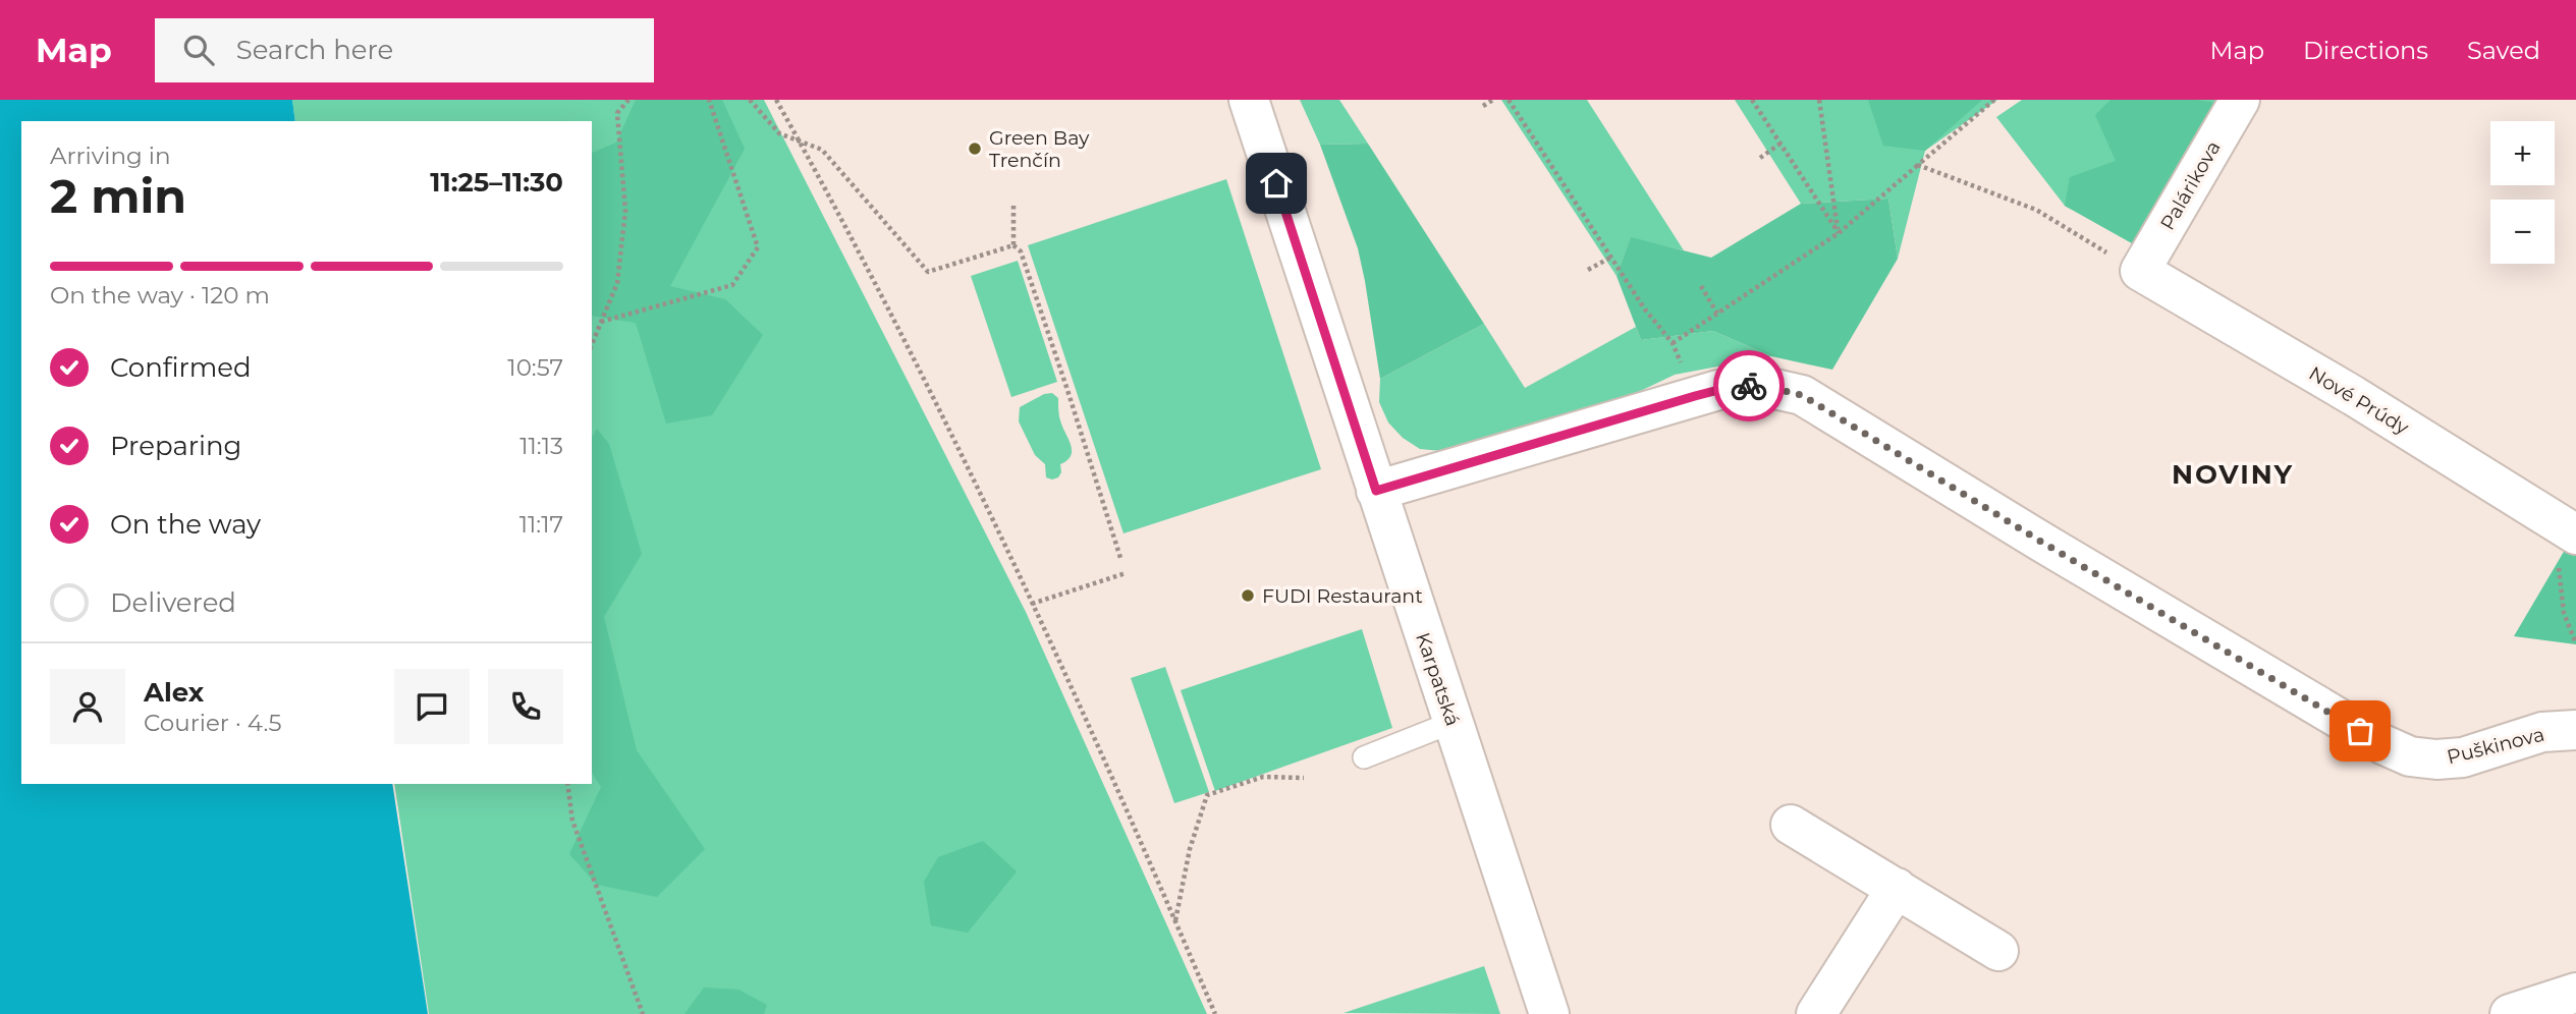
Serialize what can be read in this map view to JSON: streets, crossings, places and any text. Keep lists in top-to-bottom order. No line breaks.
{"streets":{"street":["Palárikova","Nové Prúdy","Karpatská","Puškinova"]},"crossings":[["Palárikova","Nové Prúdy"],["Karpatská","Puškinova"]],"districts":["NOVINY"],"places":["Green Bay Trenčín","FUDI Restaurant"],"page":{"header":"Map","search":"Search here","nav":["Map","Directions","Saved"],"map_buttons":["+","−"],"heading":["2 min","Arriving in","11:25–11:30"],"panel":["Alex","Courier · 4.5"],"bar":"On the way · 120 m","list":[["Confirmed","10:57"],["Preparing","11:13"],["On the way","11:17"],"Delivered"]}}
